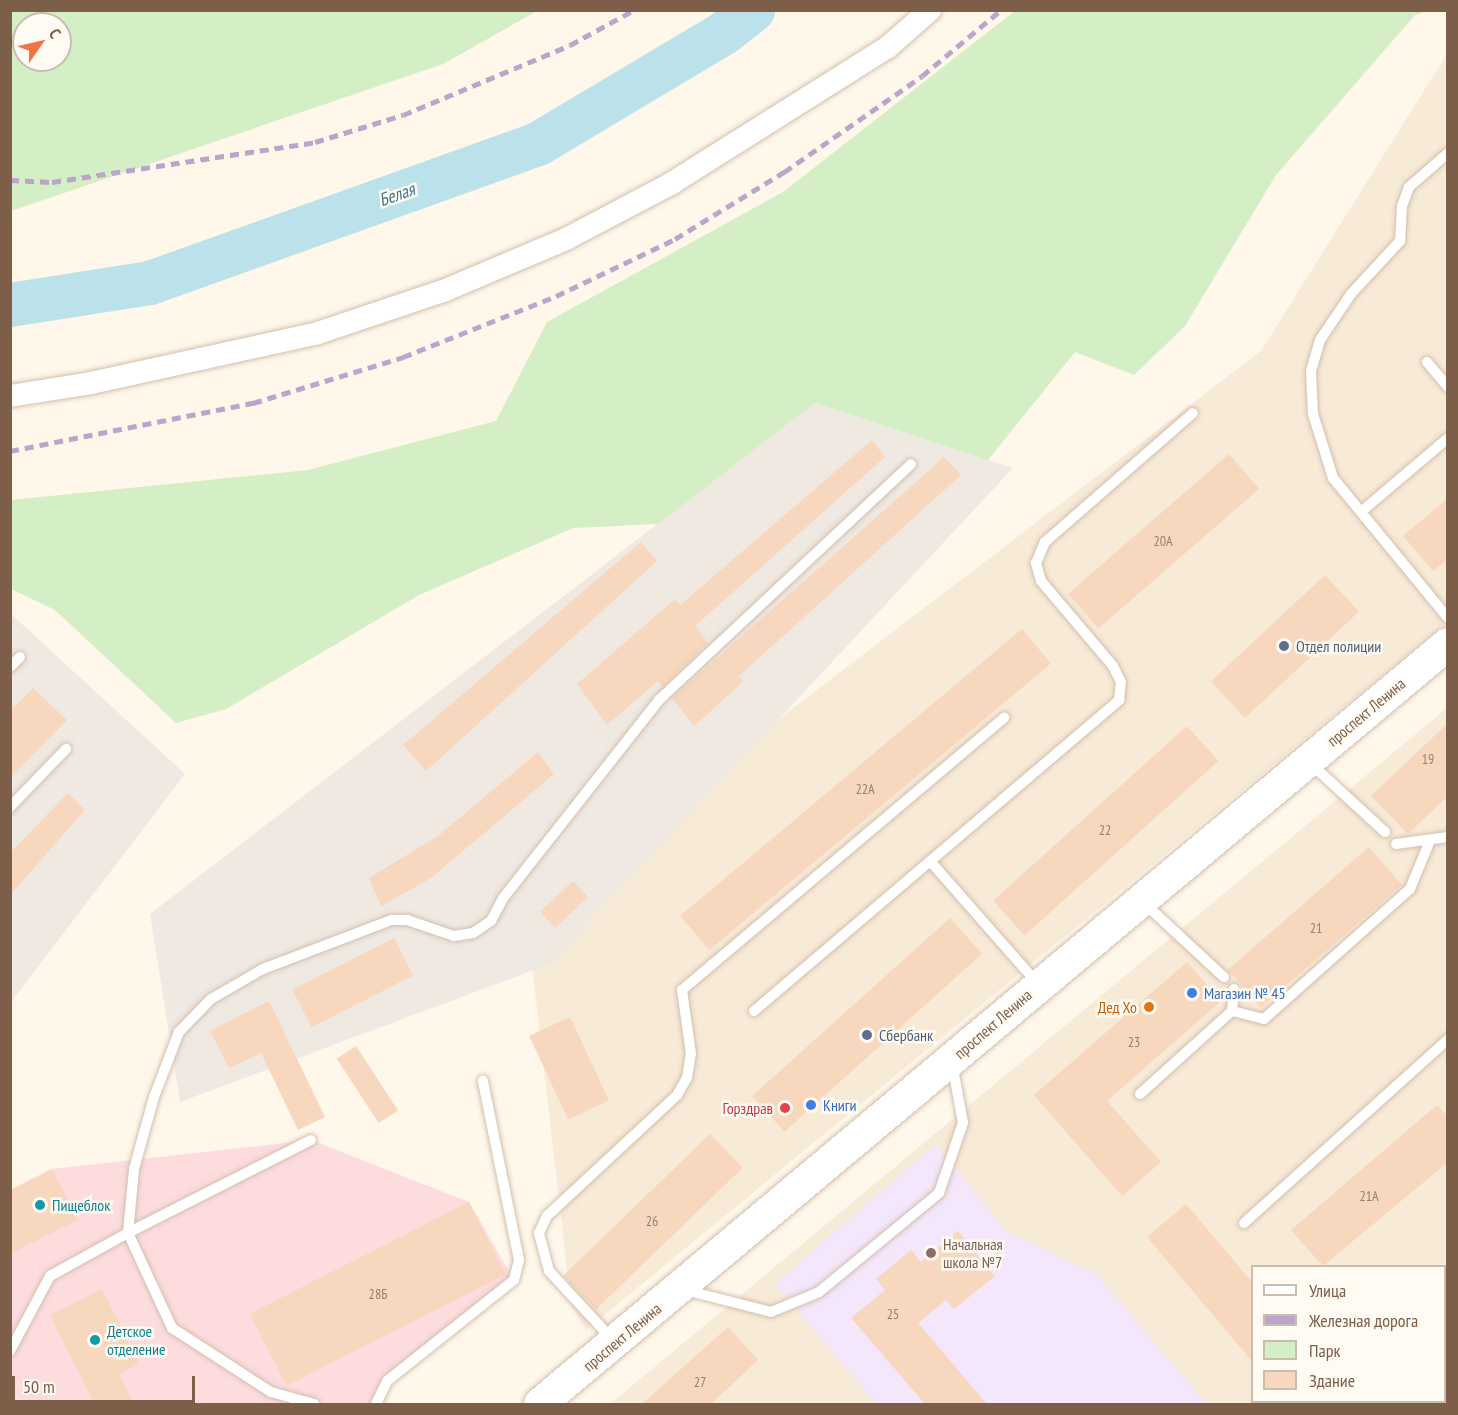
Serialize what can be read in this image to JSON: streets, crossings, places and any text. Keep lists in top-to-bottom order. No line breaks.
{"streets":{"main road":["проспект Ленина"]},"water":["Белая"],"places":["Отдел полиции","Магазин № 45","Дед Хо","Сбербанк","Книги","Горздрав","Пищеблок","Начальная школа №7","Детское отделение"],"house_numbers":["20А","19","22А","22","21","23","21А","26","28Б","25","27"],"legend":["Улица","Железная дорога","Парк","Здание"],"scale_bar":"50 m","north":"top right"}
